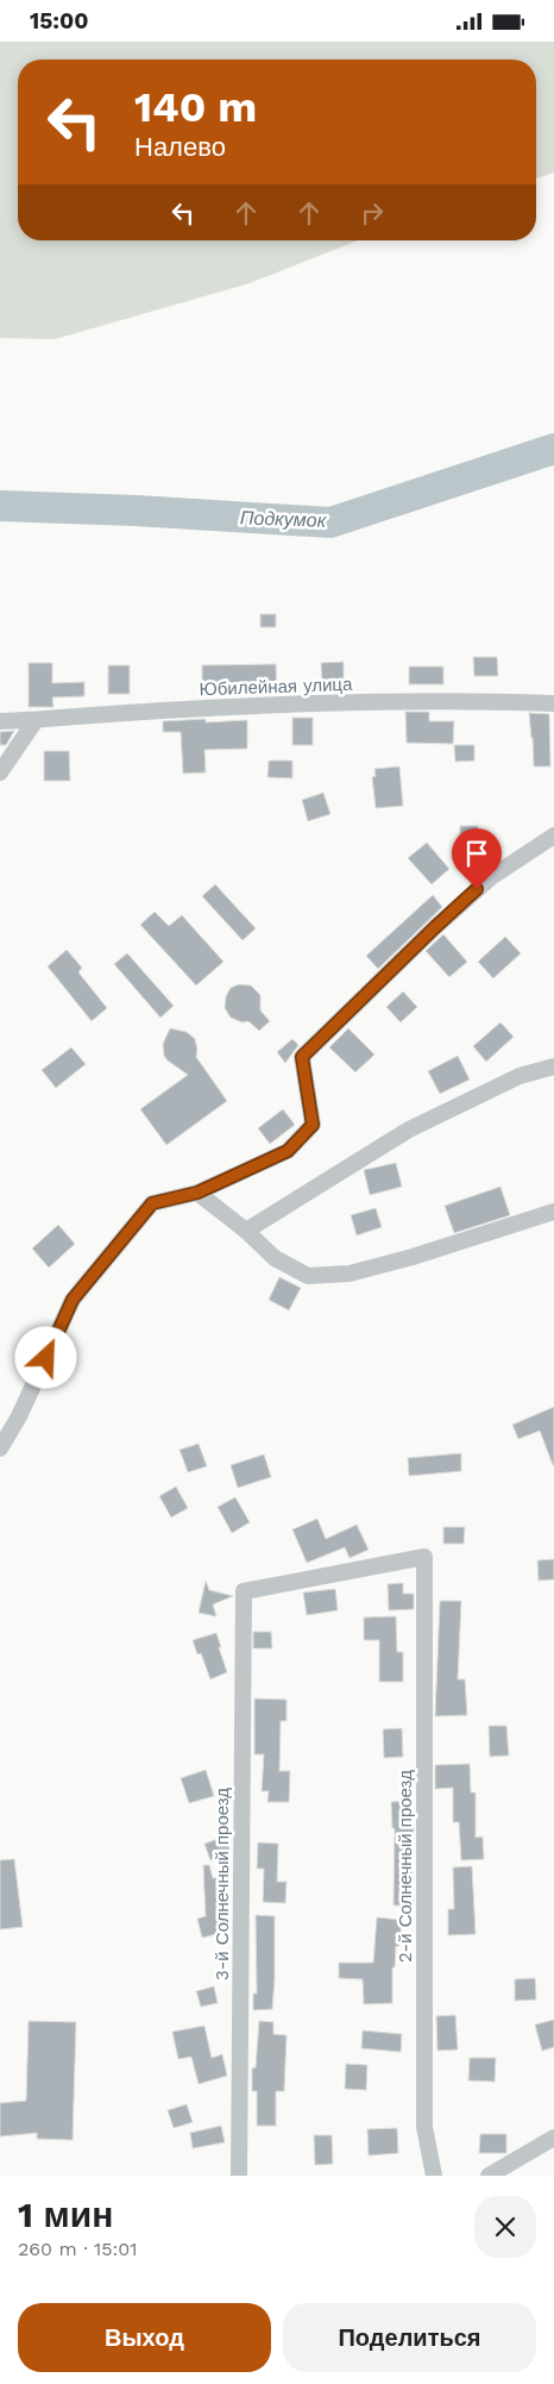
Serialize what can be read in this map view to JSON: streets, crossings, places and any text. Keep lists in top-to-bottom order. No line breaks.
{"streets":{"street":["Юбилейная улица","2-й Солнечный проезд","3-й Солнечный проезд"]},"crossings":[["2-й Солнечный проезд","3-й Солнечный проезд"]],"water":["Подкумок"],"page":{"status":"15:00","turn":["140 m","Налево"],"heading":["1 мин","260 m · 15:01"],"buttons":["Выход","Поделиться"]}}
